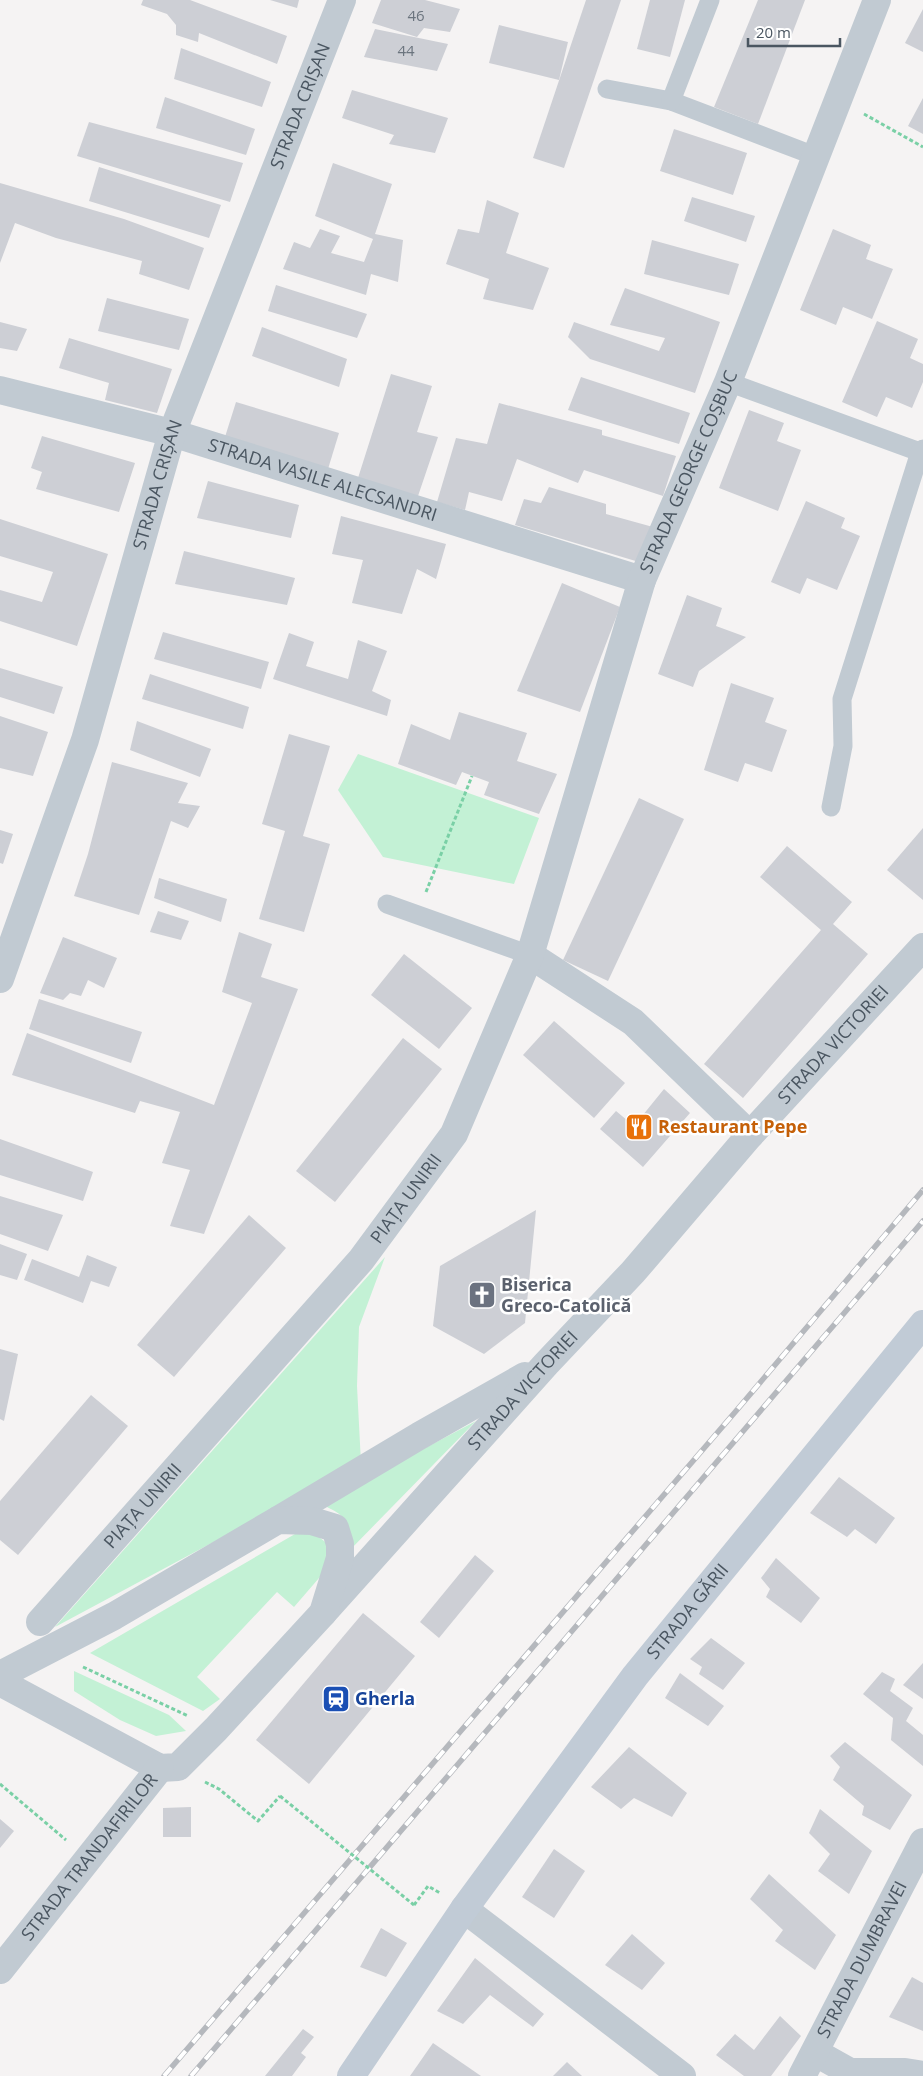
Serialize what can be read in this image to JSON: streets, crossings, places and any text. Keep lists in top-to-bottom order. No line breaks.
{"streets":{"street":["STRADA CRIȘAN","STRADA GEORGE COȘBUC","STRADA VASILE ALECSANDRI","STRADA VICTORIEI","PIAȚA UNIRII","STRADA GĂRII","STRADA TRANDAFIRILOR","STRADA DUMBRAVEI"]},"crossings":[["STRADA CRIȘAN","STRADA VASILE ALECSANDRI"],["STRADA GEORGE COȘBUC","STRADA VASILE ALECSANDRI"],["STRADA GEORGE COȘBUC","PIAȚA UNIRII"],["STRADA VICTORIEI","STRADA TRANDAFIRILOR"]],"places":{"restaurant":["Restaurant Pepe"],"church":["Biserica Greco-Catolică"],"station":["Gherla"]},"house_numbers":["46","44"],"scale_bar":"20 m"}
